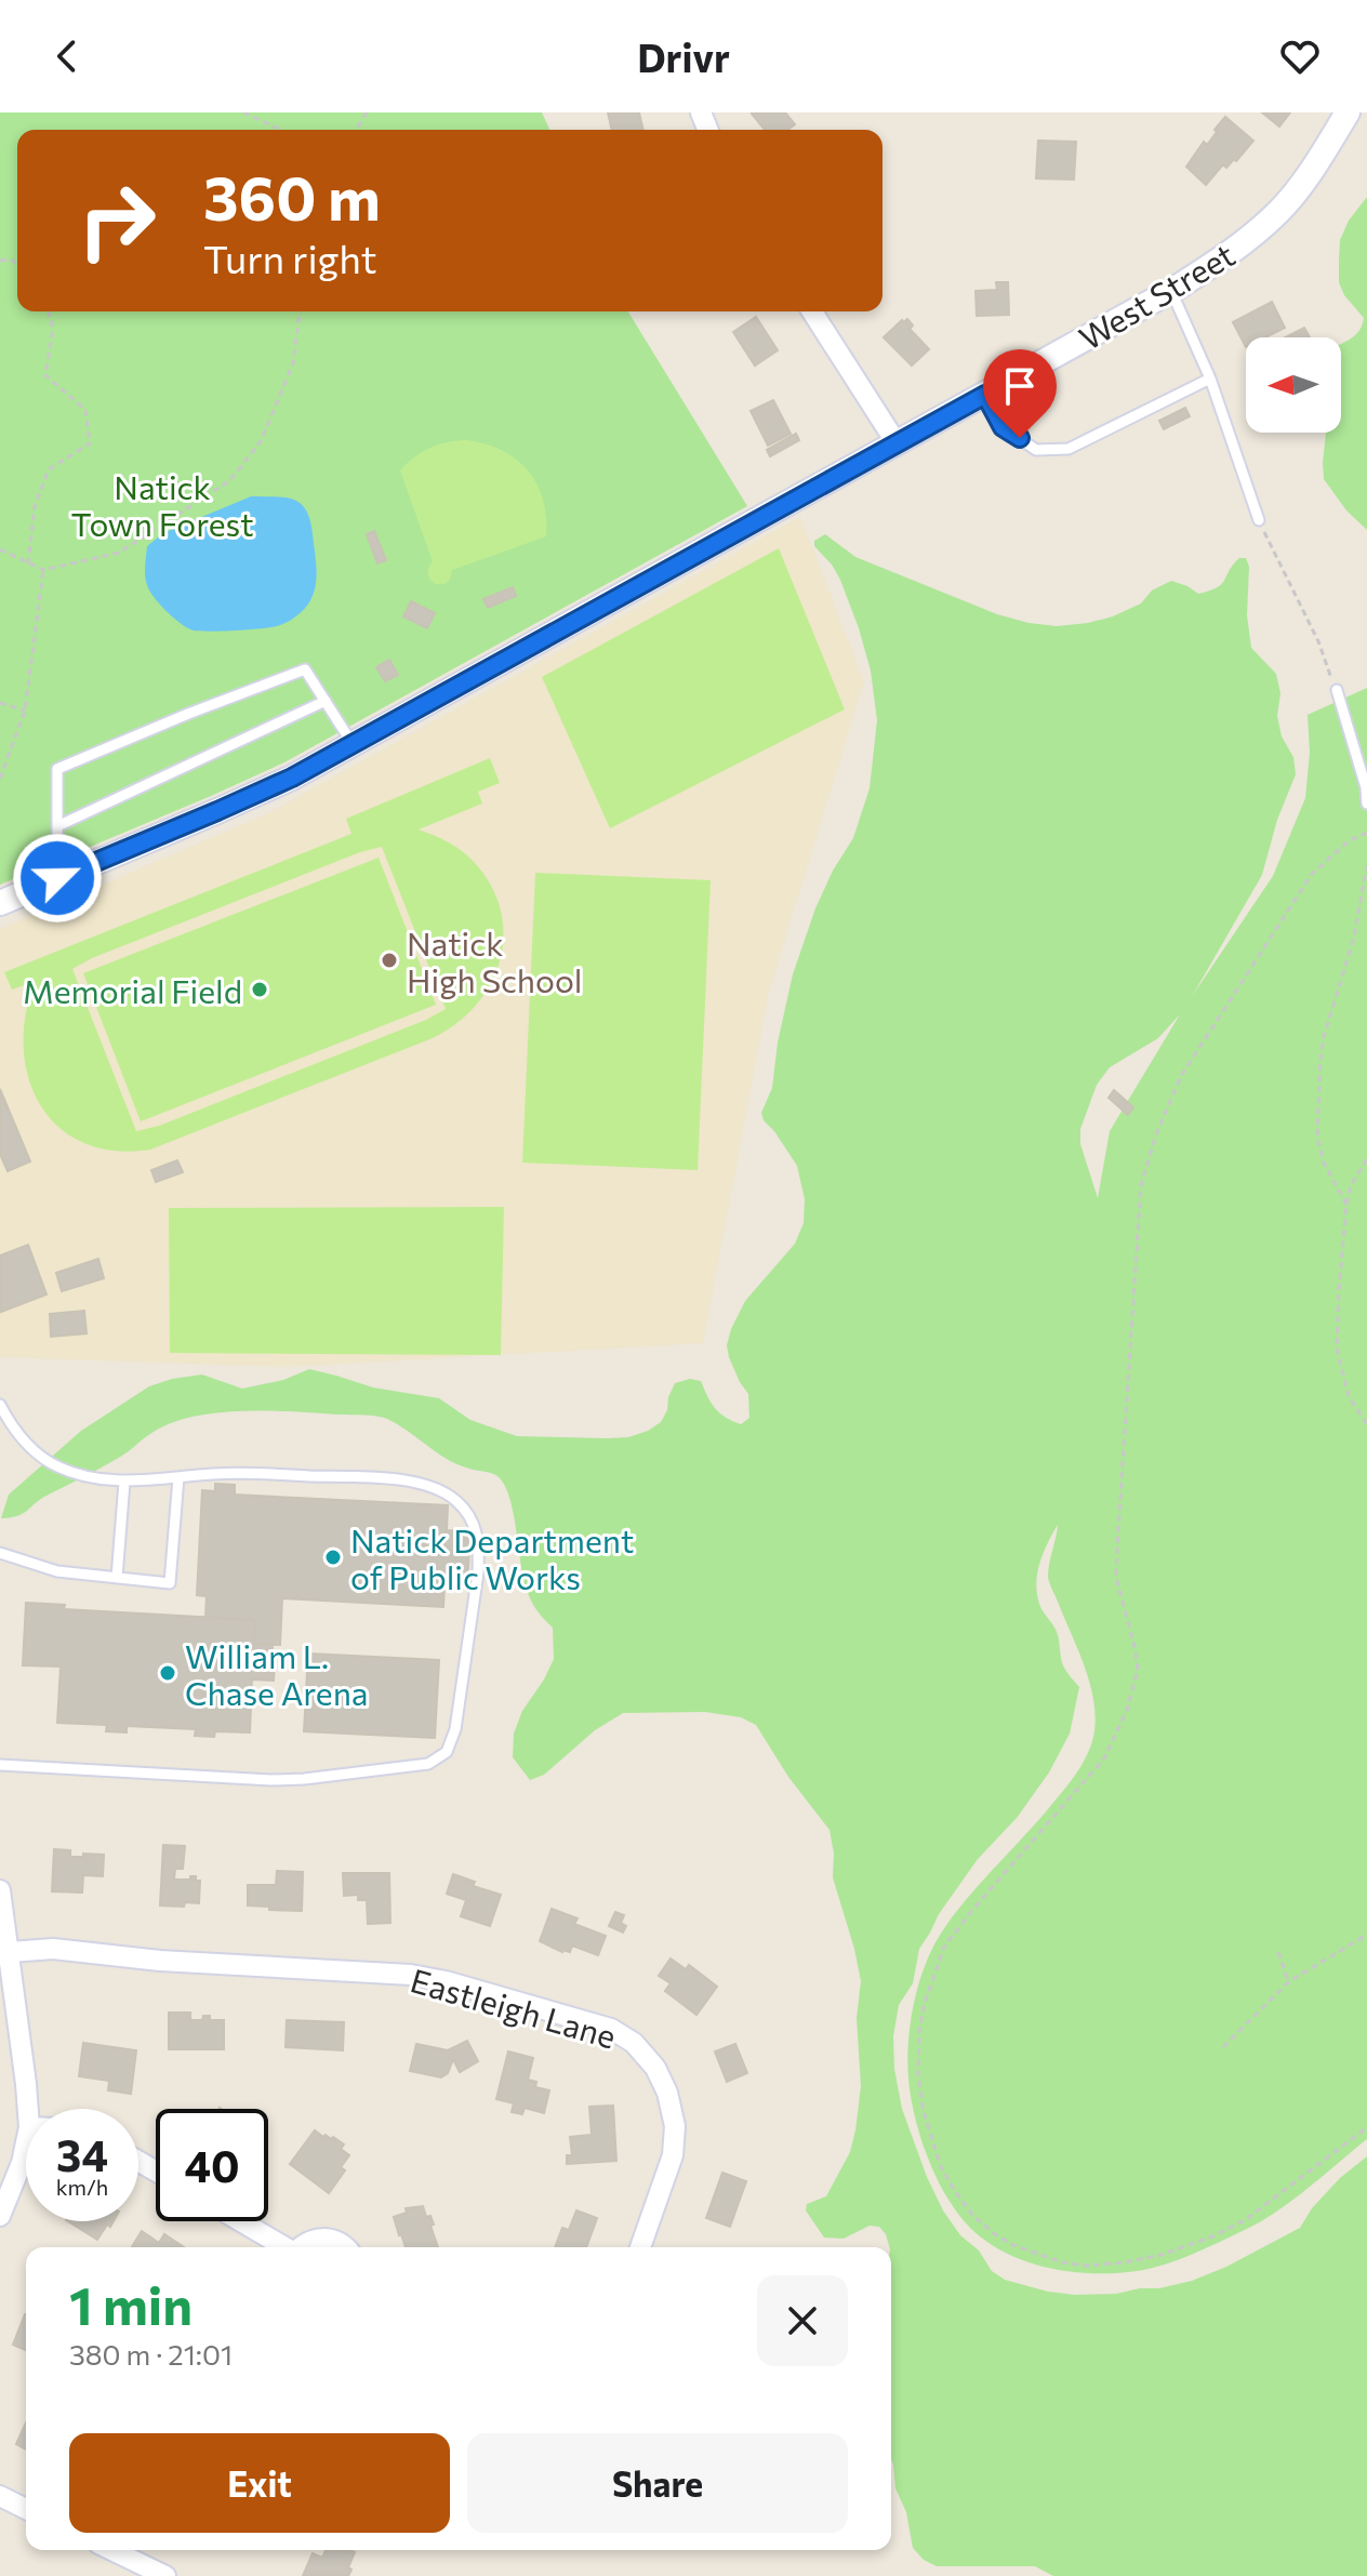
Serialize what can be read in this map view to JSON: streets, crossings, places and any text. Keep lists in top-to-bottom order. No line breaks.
{"streets":{"street":["West Street","Eastleigh Lane"]},"parks":["Natick Town Forest"],"places":["Natick High School","Memorial Field","Natick Department of Public Works","William L. Chase Arena"],"north":"left","page":{"header":"Drivr","turn":["360 m","Turn right"],"speed":"34 km/h","limit":"40","heading":["1 min","380 m · 21:01"],"buttons":["Exit","Share"]}}
